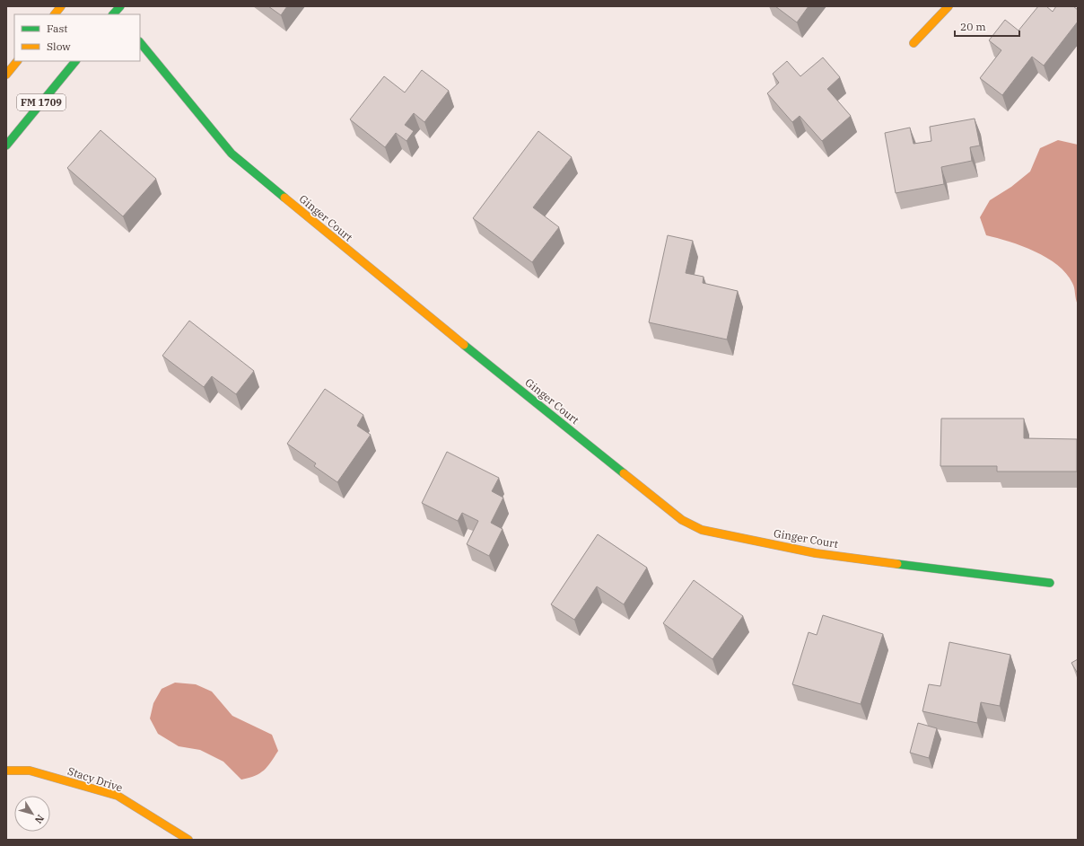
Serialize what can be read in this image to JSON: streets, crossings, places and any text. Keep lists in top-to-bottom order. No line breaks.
{"streets":{"street":["FM 1709","Ginger Court","Stacy Drive"]},"legend":["Fast","Slow"],"scale_bar":"20 m","north":"bottom right"}
